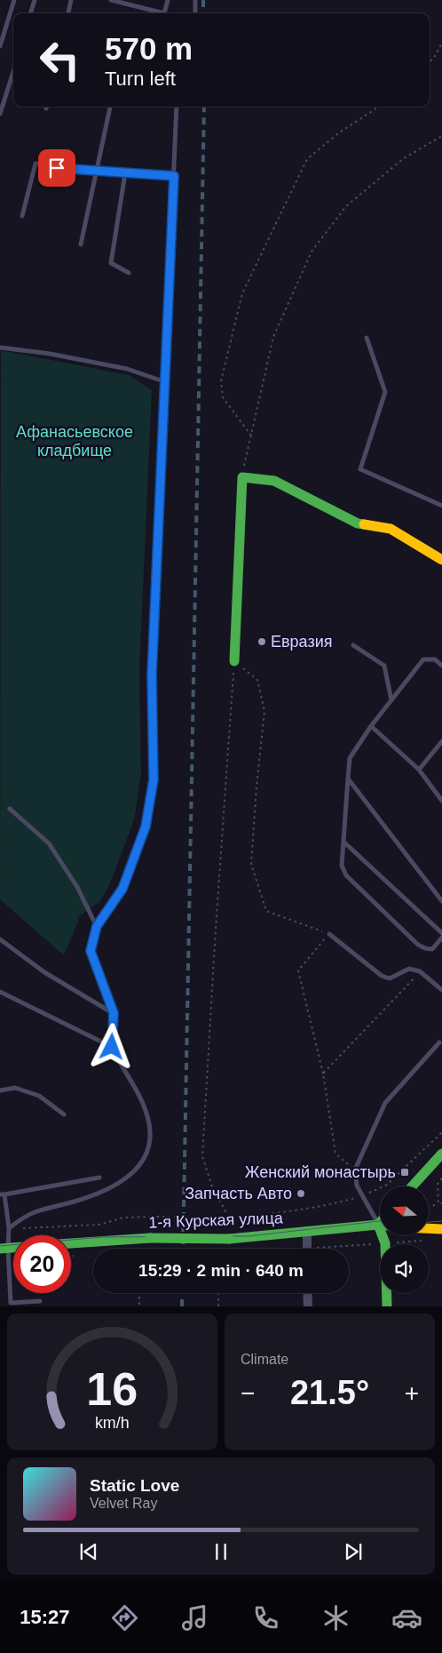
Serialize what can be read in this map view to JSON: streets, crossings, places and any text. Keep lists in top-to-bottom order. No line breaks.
{"streets":{"street":["1-я Курская улица"]},"parks":["Афанасьевское кладбище"],"places":{"other":["Евразия","Запчасть Авто"],"transit":["Женский монастырь"]},"north":"left","page":{"turn":["570 m","Turn left"],"limit":"20","trip":"15:29 · 2 min · 640 m","tile":"Climate","heat":["−","21.5°","+"],"song":["Static Love","Velvet Ray"],"tabs":"15:27","gauge":["16","km/h"]}}
